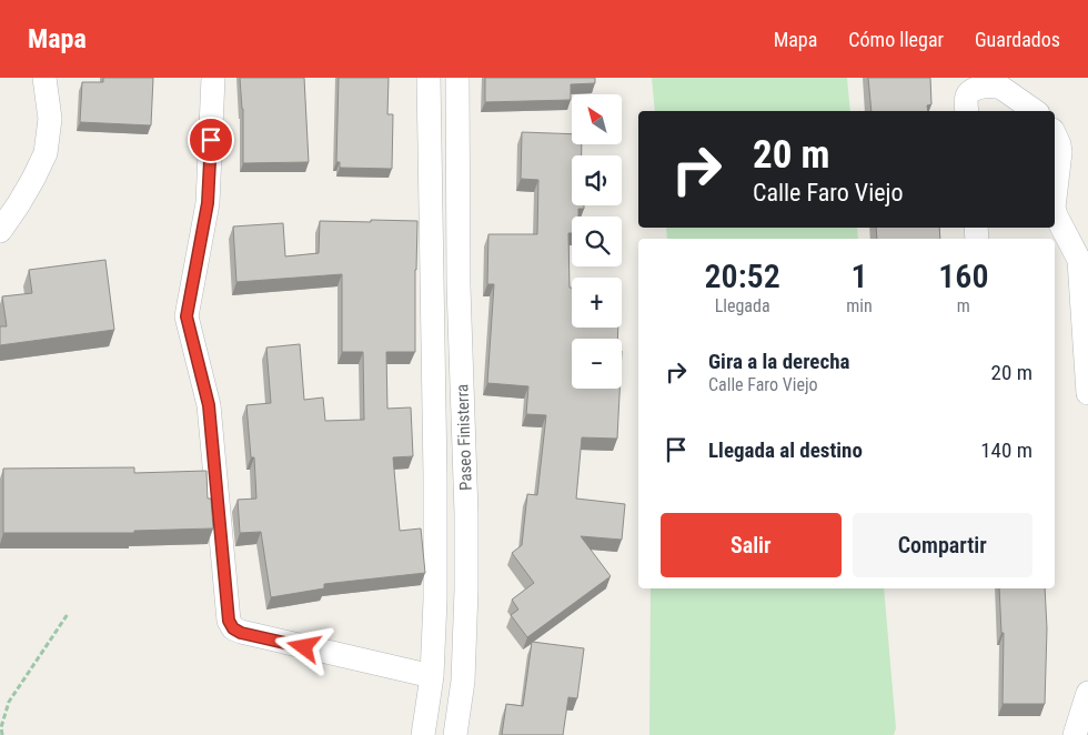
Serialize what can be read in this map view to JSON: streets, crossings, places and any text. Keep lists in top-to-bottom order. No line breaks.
{"streets":{"street":["Paseo Finisterra"]},"north":"top left","page":{"header":"Mapa","nav":["Mapa","Cómo llegar","Guardados"],"map_buttons":["+","−"],"turn":["20 m","Calle Faro Viejo"],"eta":["20:52","Llegada","1","min","160","m"],"list":[{"name":"Gira a la derecha","note":"Calle Faro Viejo","value":"20 m"},{"name":"Llegada al destino","value":"140 m"}],"buttons":["Salir","Compartir"]}}
